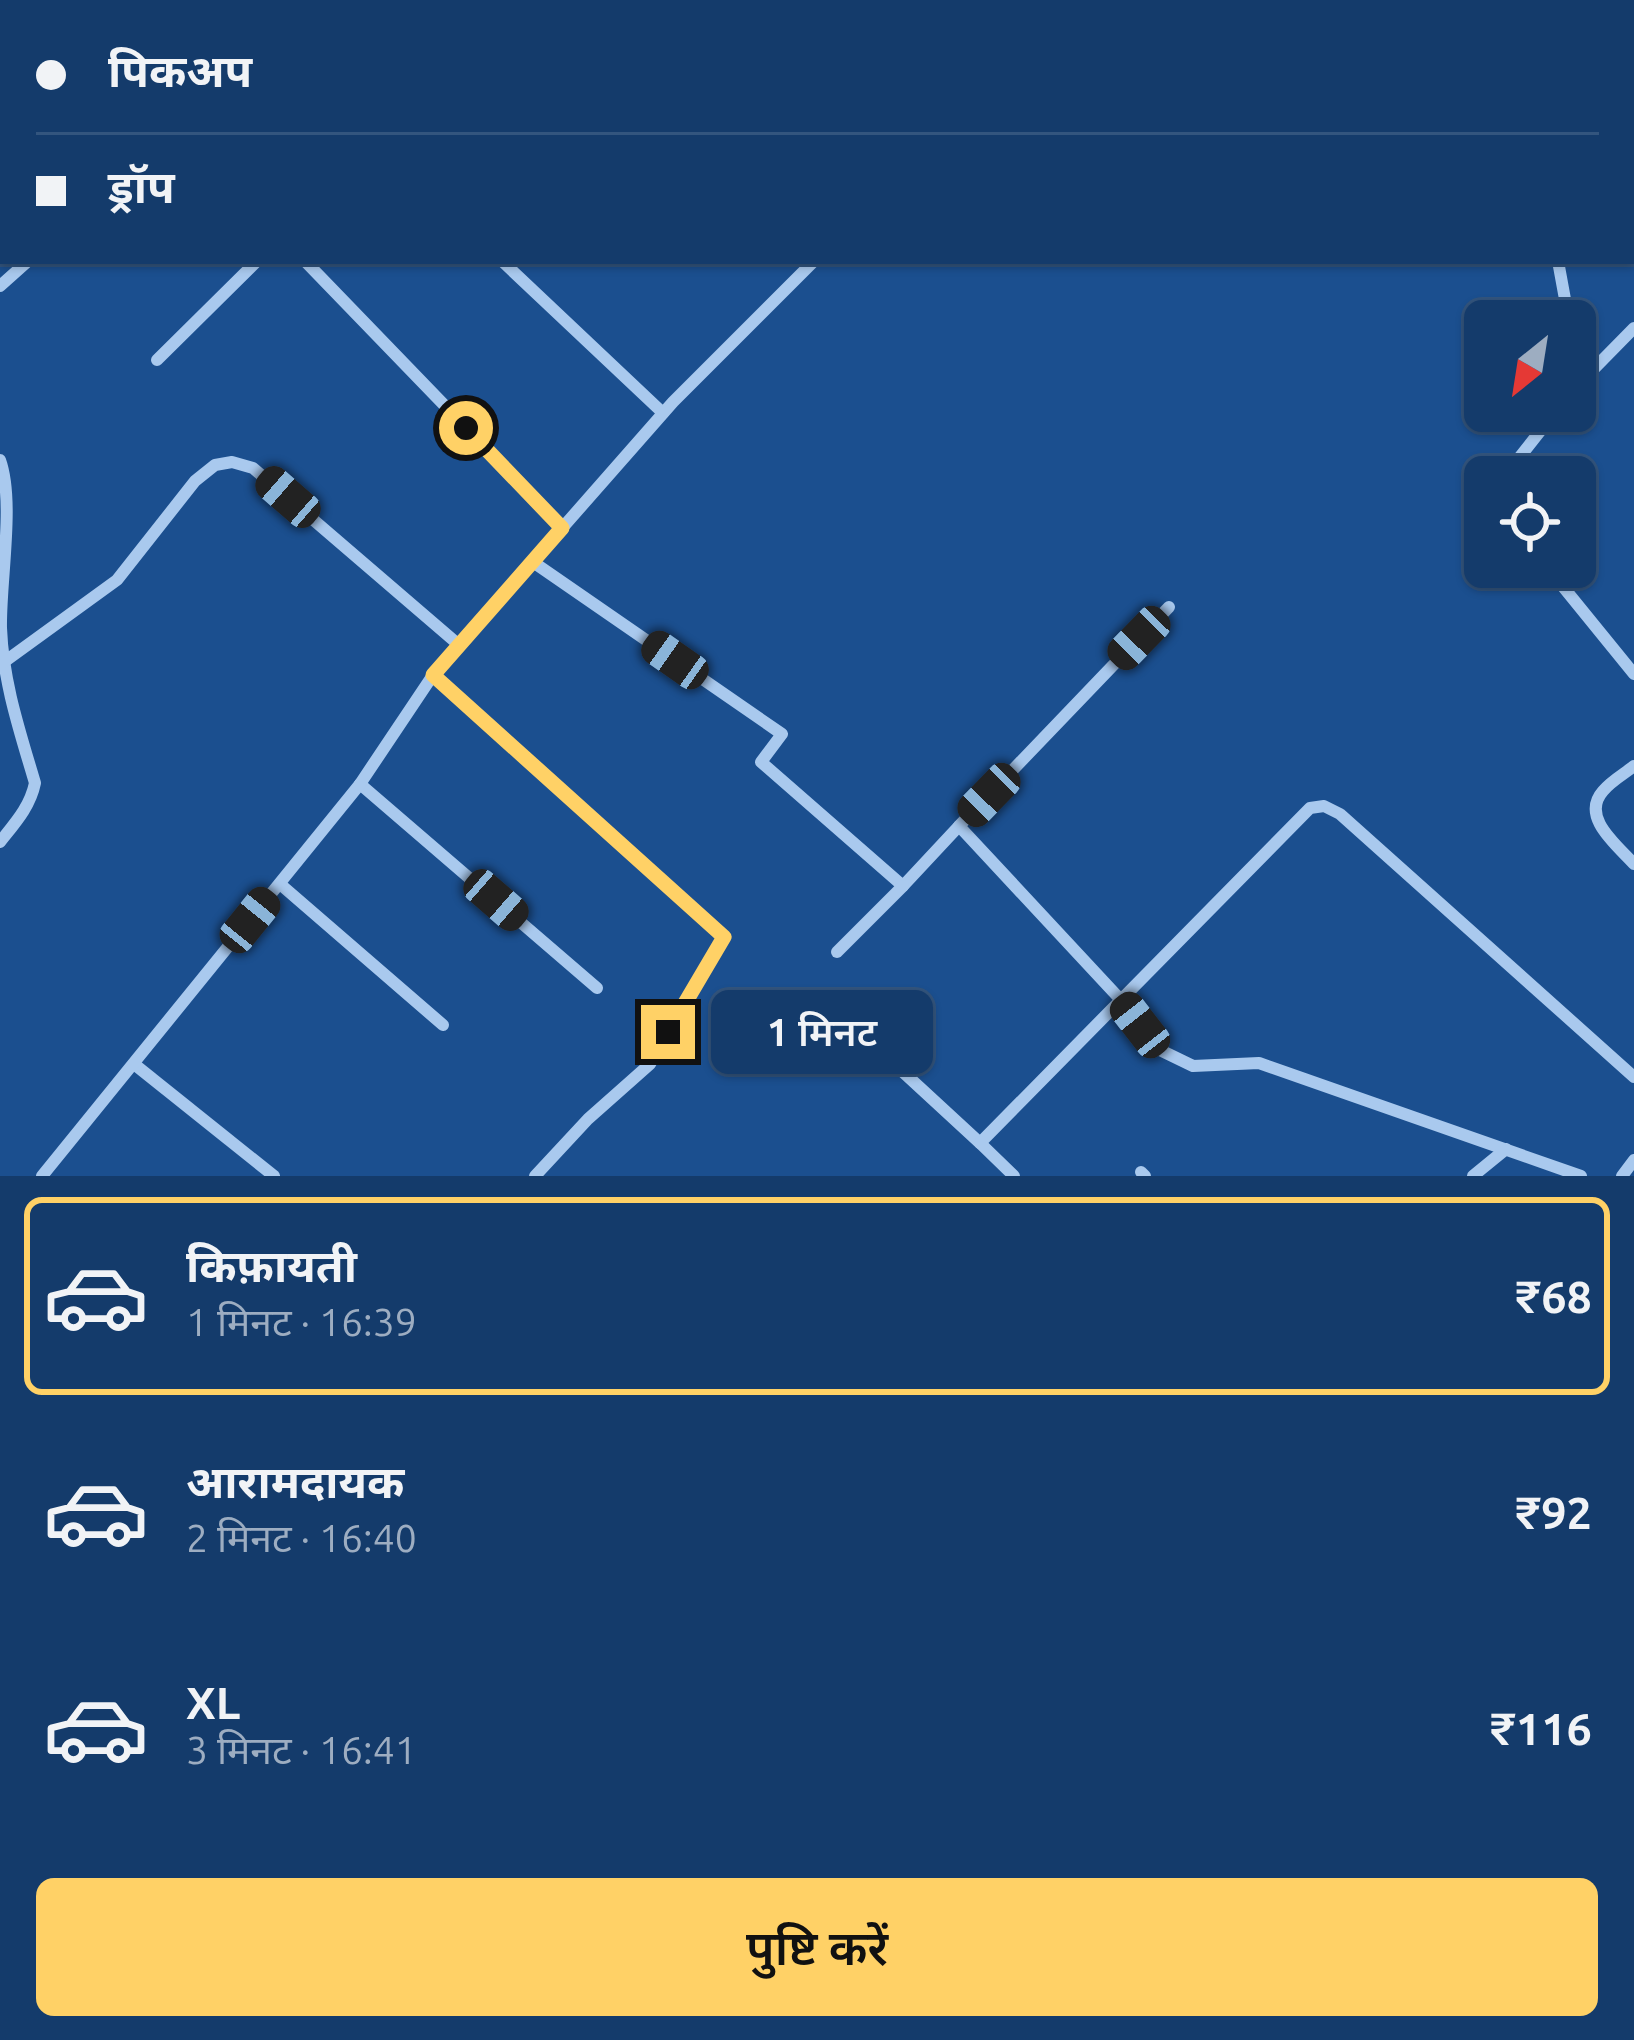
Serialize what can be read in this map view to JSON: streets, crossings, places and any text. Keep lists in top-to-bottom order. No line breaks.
{"north":"bottom left","page":{"banner":["पिकअप","ड्रॉप"],"bubble":"1 मिनट","list":[{"name":"किफ़ायती","note":"1 मिनट · 16:39","value":"₹68"},{"name":"आरामदायक","note":"2 मिनट · 16:40","value":"₹92"},{"name":"XL","note":"3 मिनट · 16:41","value":"₹116"}],"buttons":"पुष्टि करें"}}
